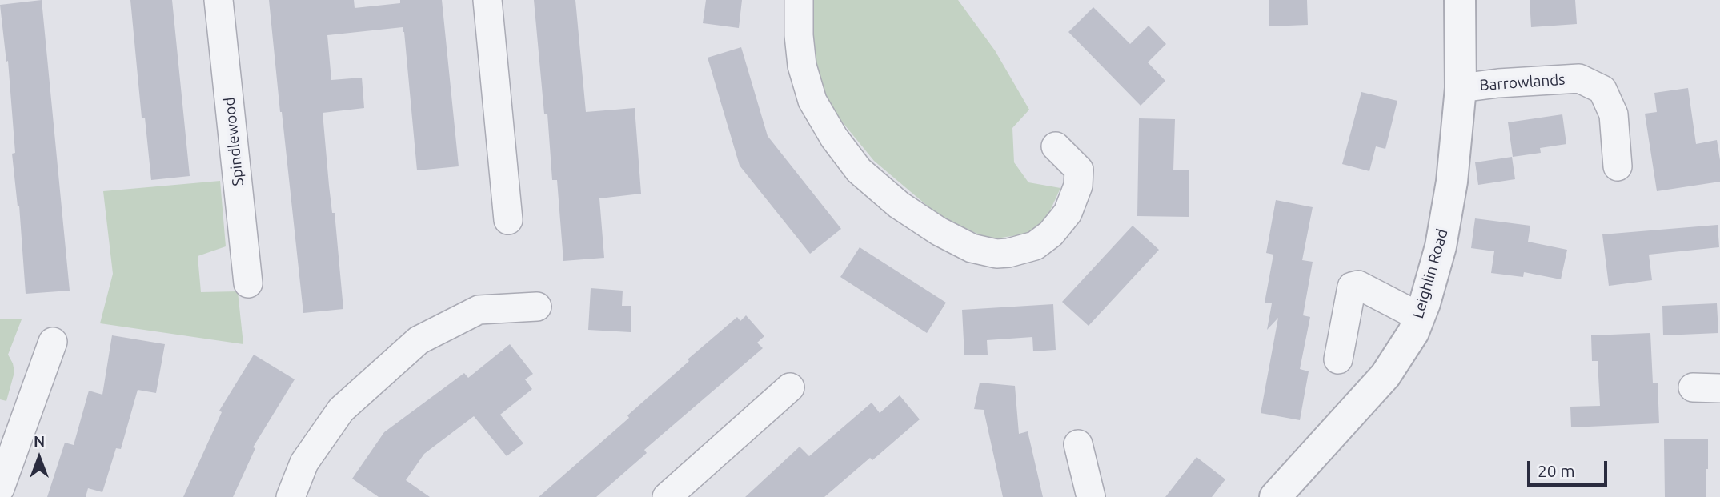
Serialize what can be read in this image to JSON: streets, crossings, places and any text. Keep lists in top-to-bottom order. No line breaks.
{"streets":{"street":["Barrowlands","Spindlewood","Leighlin Road"]},"crossings":[["Barrowlands","Leighlin Road"]],"scale_bar":"20 m","north":"top"}
